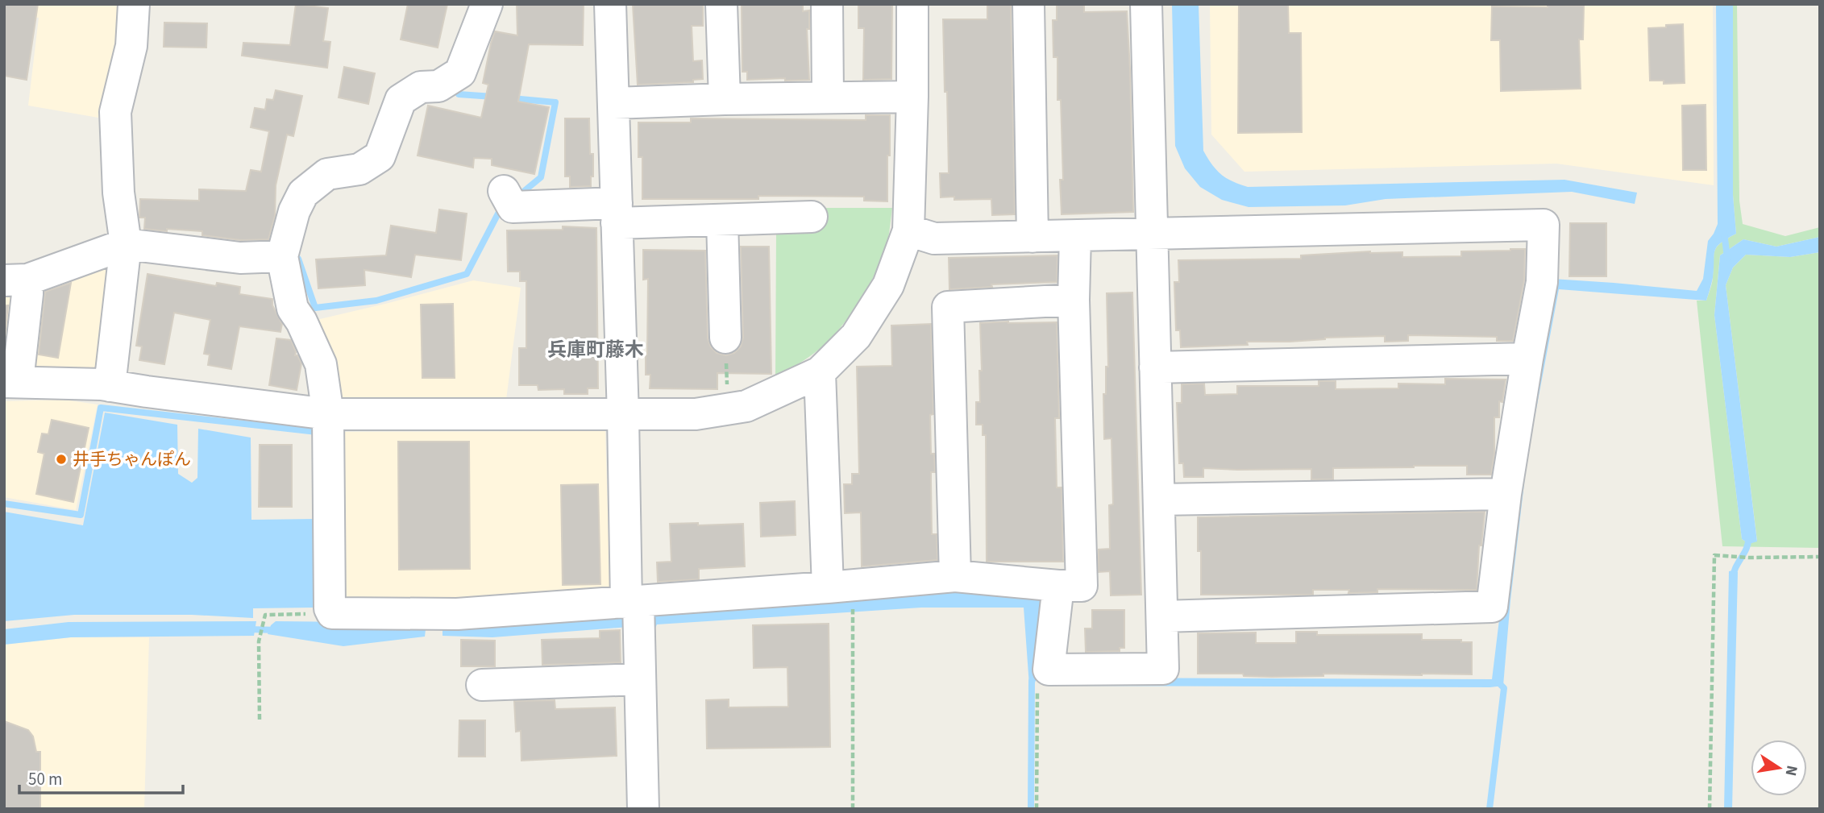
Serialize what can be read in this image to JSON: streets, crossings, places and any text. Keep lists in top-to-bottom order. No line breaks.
{"districts":["兵庫町藤木"],"places":["井手ちゃんぽん"],"scale_bar":"50 m","north":"right"}
